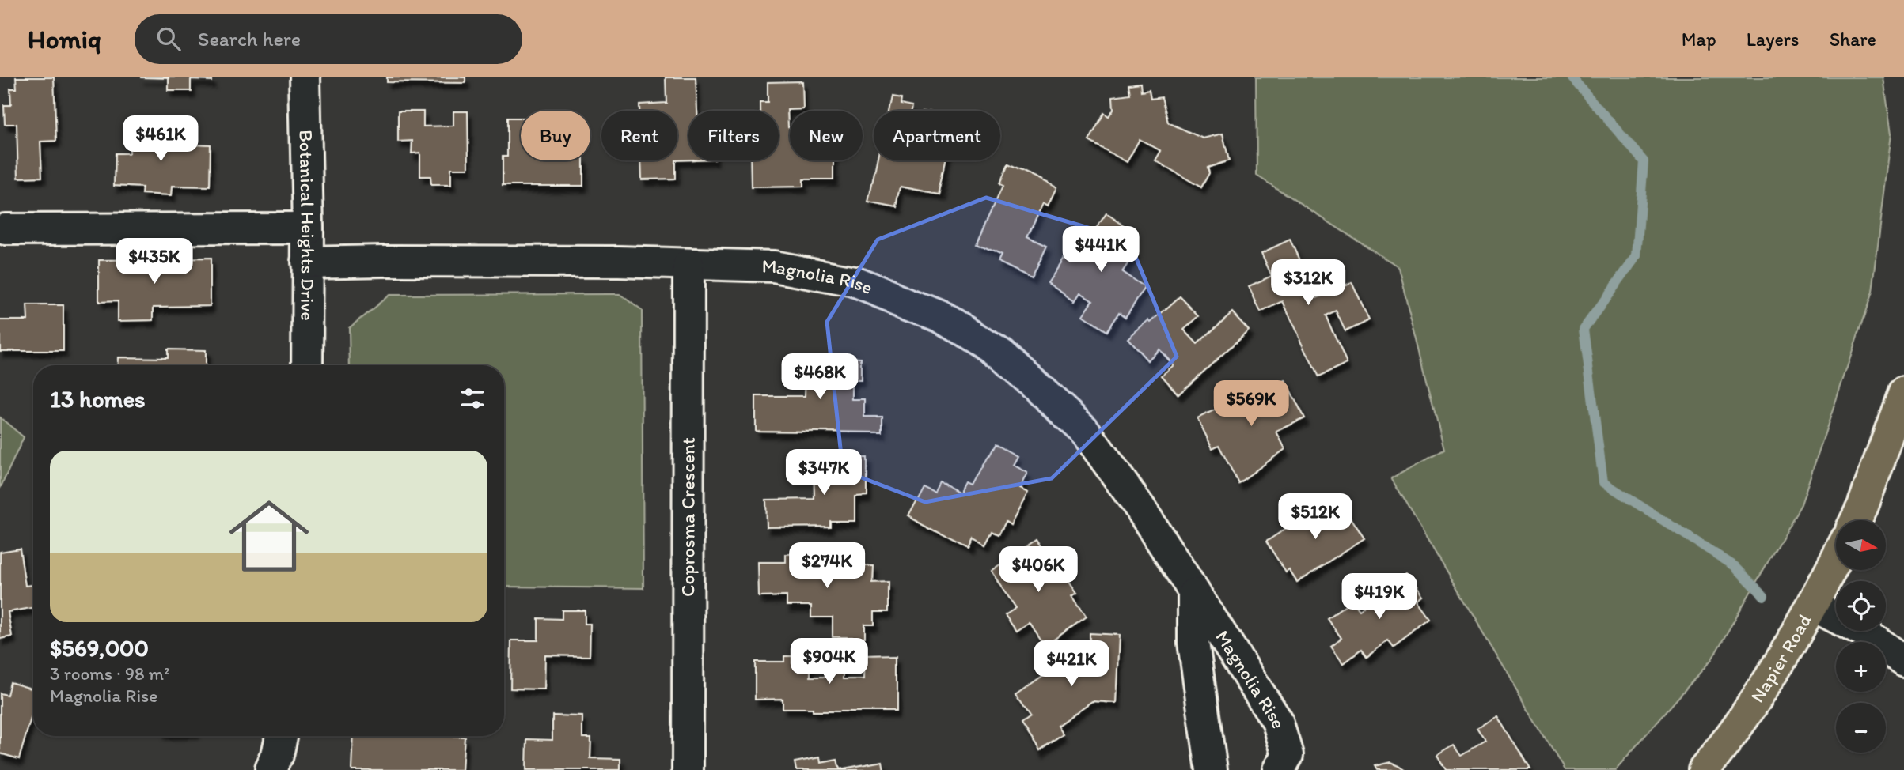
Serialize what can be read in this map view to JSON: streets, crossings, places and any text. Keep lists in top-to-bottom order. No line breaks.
{"streets":{"main road":["Napier Road"],"street":["Botanical Heights Drive","Magnolia Rise","Coprosma Crescent"]},"crossings":[["Botanical Heights Drive","Magnolia Rise"],["Magnolia Rise","Coprosma Crescent"]],"north":"right","page":{"header":"Homiq","search":"Search here","nav":["Map","Layers","Share"],"chip":["Buy","Rent","Filters","New","Apartment"],"price":["$461K","$441K","$435K","$312K","$468K","$569K","$347K","$512K","$274K","$406K","$419K","$904K","$421K"],"heading":"13 homes","list":[{"name":"$569,000","note":"3 rooms · 98 m² · Magnolia Rise"}],"map_buttons":["+","−"]}}
